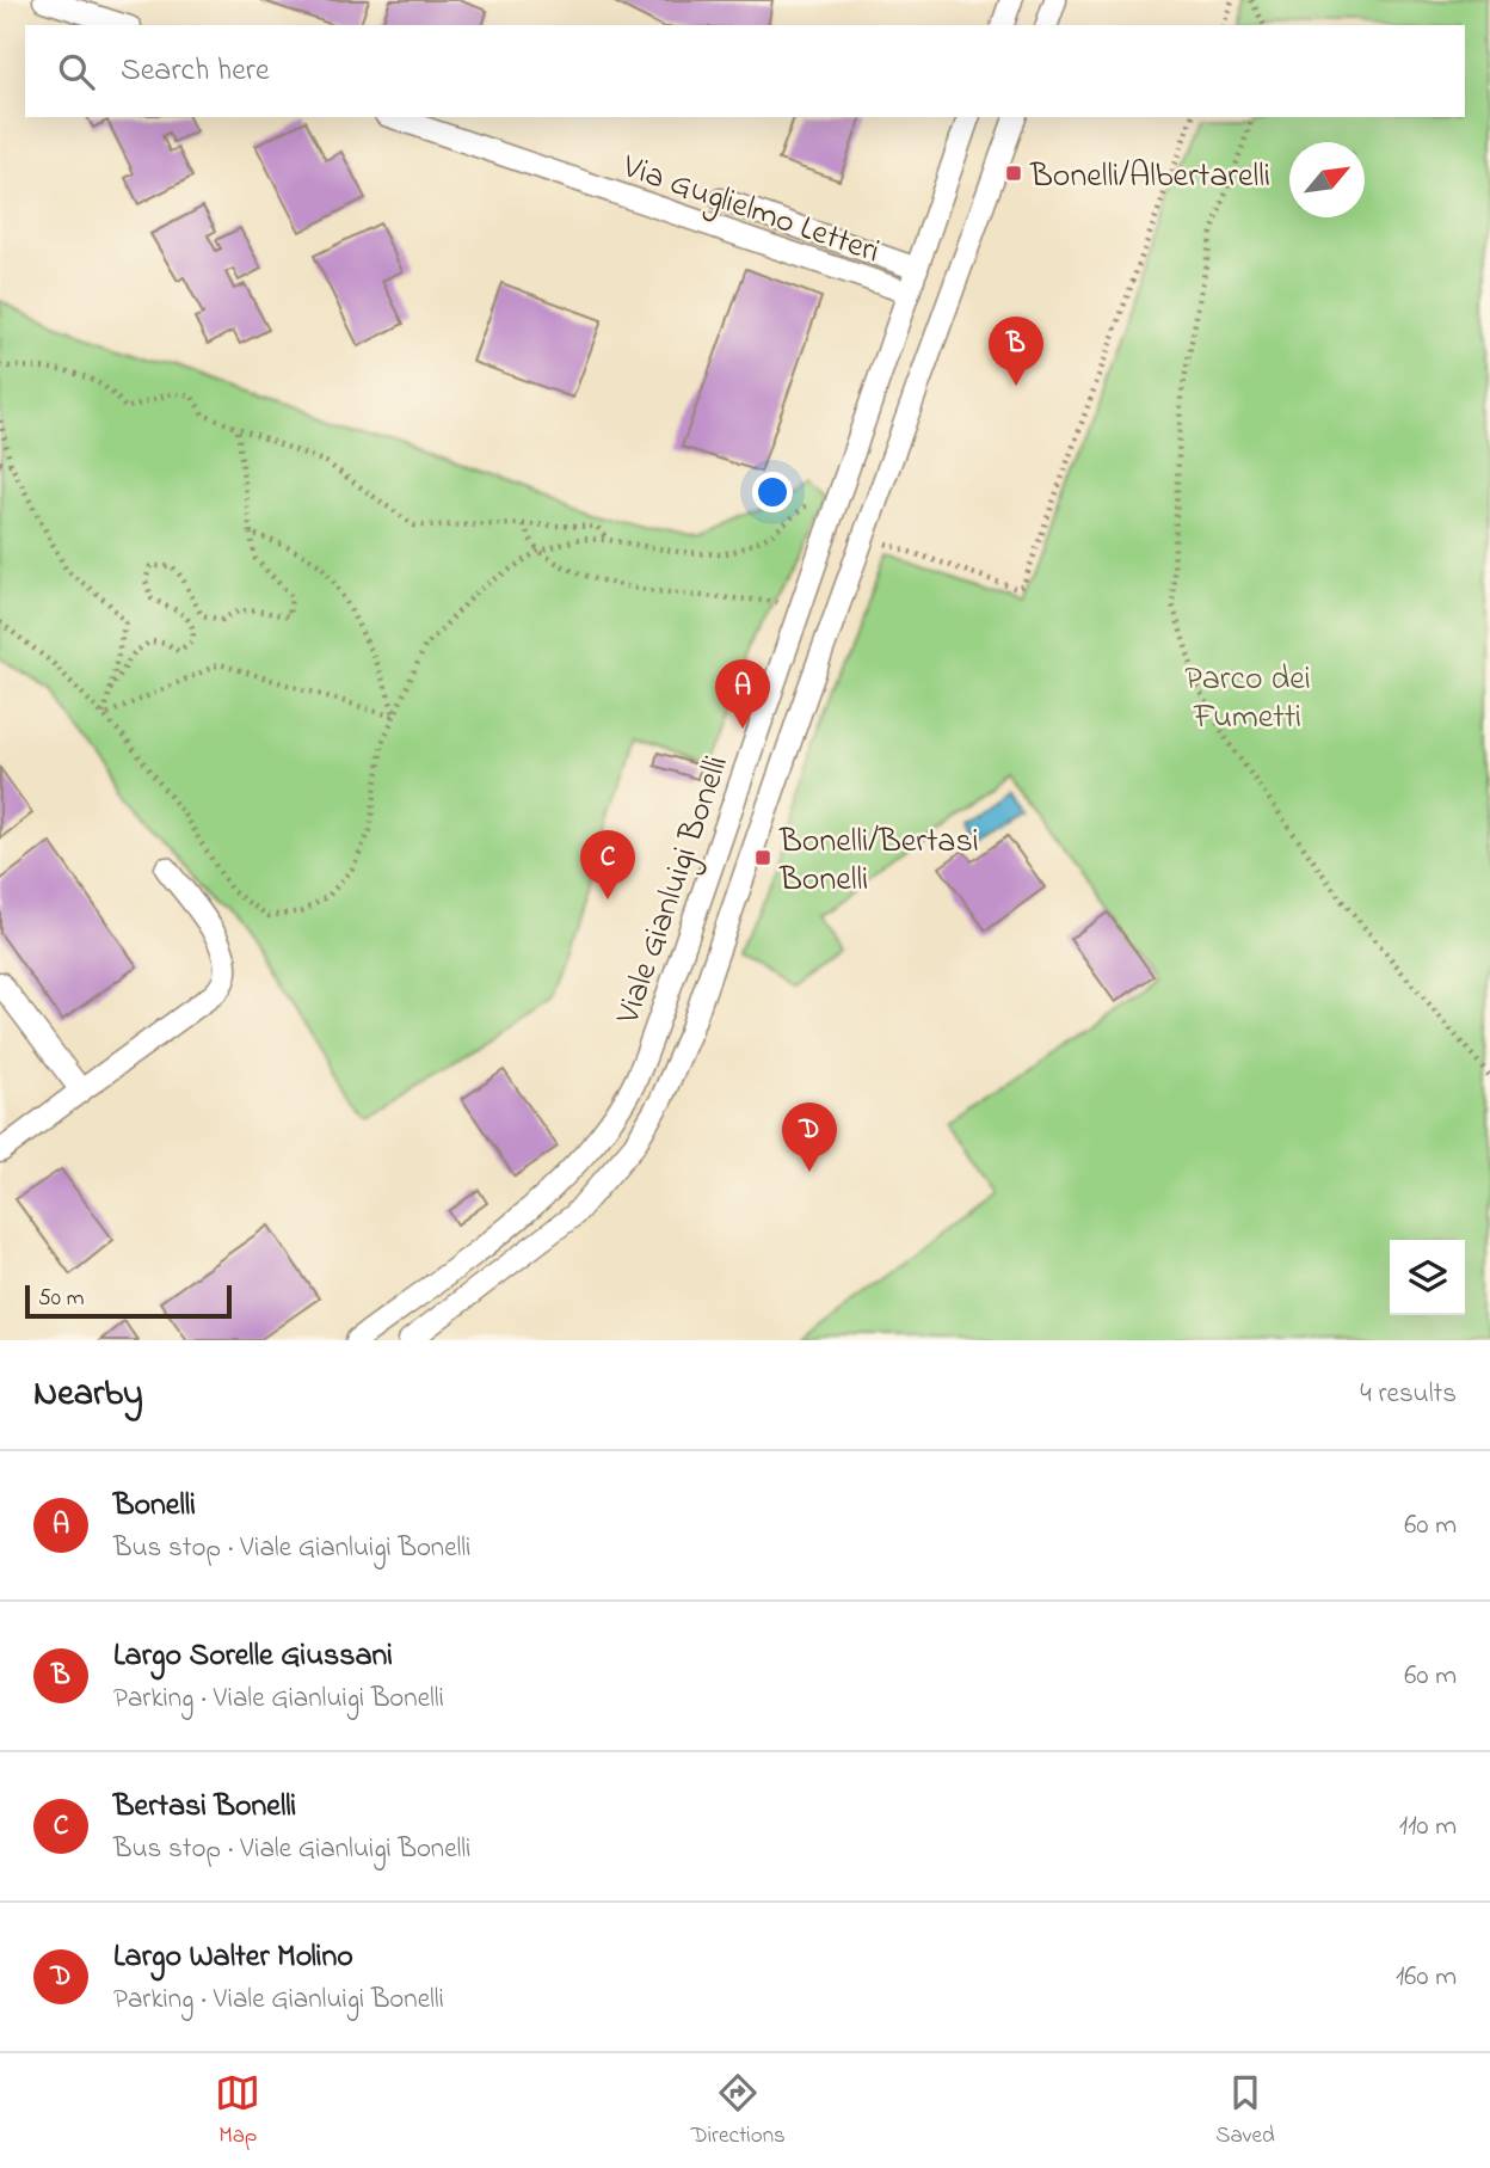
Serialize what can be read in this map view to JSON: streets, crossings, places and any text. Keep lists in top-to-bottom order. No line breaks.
{"streets":{"street":["Via Guglielmo Letteri","Viale Gianluigi Bonelli"]},"crossings":[["Via Guglielmo Letteri","Viale Gianluigi Bonelli"]],"parks":["Parco dei Fumetti"],"places":{"transit":["Bonelli/Albertarelli","Bonelli/Bertasi Bonelli"]},"scale_bar":"50 m","north":"top right","page":{"search":"Search here","pins":["B","A","C","D"],"scale":"50 m","heading":["Nearby","4 results"],"list":[{"mark":"A","name":"Bonelli","note":"Bus stop · Viale Gianluigi Bonelli","value":"60 m"},{"mark":"B","name":"Largo Sorelle Giussani","note":"Parking · Viale Gianluigi Bonelli","value":"60 m"},{"mark":"C","name":"Bertasi Bonelli","note":"Bus stop · Viale Gianluigi Bonelli","value":"110 m"},{"mark":"D","name":"Largo Walter Molino","note":"Parking · Viale Gianluigi Bonelli","value":"160 m"}],"nav":["Map","Directions","Saved"]}}
